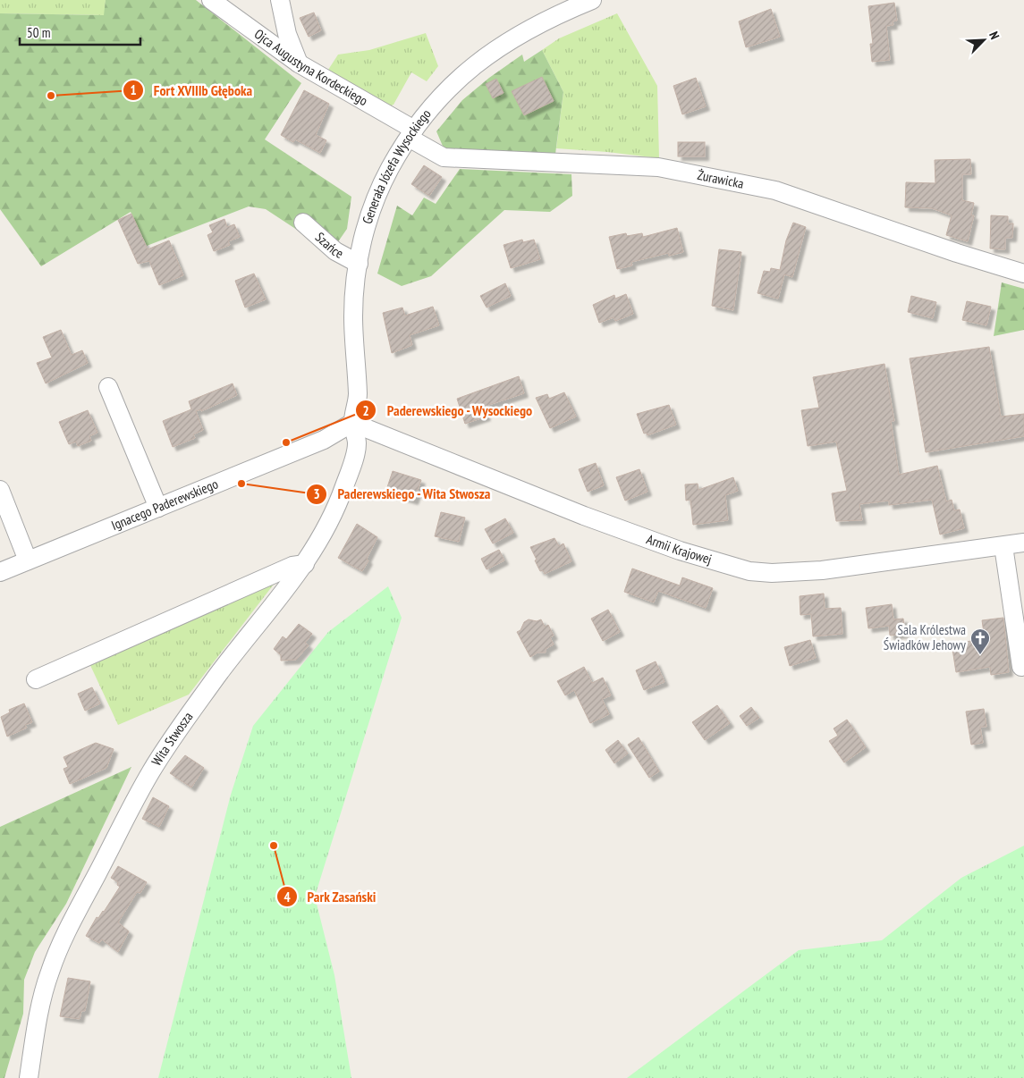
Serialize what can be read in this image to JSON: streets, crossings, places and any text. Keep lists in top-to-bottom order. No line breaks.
{"streets":{"street":["Ojca Augustyna Kordeckiego","Generała Józefa Wysockiego","Żurawicka","Szańce","Ignacego Paderewskiego","Armii Krajowej","Wita Stwosza"]},"crossings":[["Ojca Augustyna Kordeckiego","Generała Józefa Wysockiego"],["Ojca Augustyna Kordeckiego","Żurawicka"],["Generała Józefa Wysockiego","Żurawicka"],["Generała Józefa Wysockiego","Szańce"],["Generała Józefa Wysockiego","Ignacego Paderewskiego"],["Generała Józefa Wysockiego","Armii Krajowej"],["Generała Józefa Wysockiego","Wita Stwosza"],["Ignacego Paderewskiego","Armii Krajowej"],["Ignacego Paderewskiego","Wita Stwosza"],["Armii Krajowej","Wita Stwosza"]],"places":{"other":["Fort XVIIIb Głęboka","Paderewskiego - Wysockiego","Paderewskiego - Wita Stwosza","Park Zasański"],"church":["Sala Królestwa Świadków Jehowy"]},"scale_bar":"50 m","north":"top right"}
